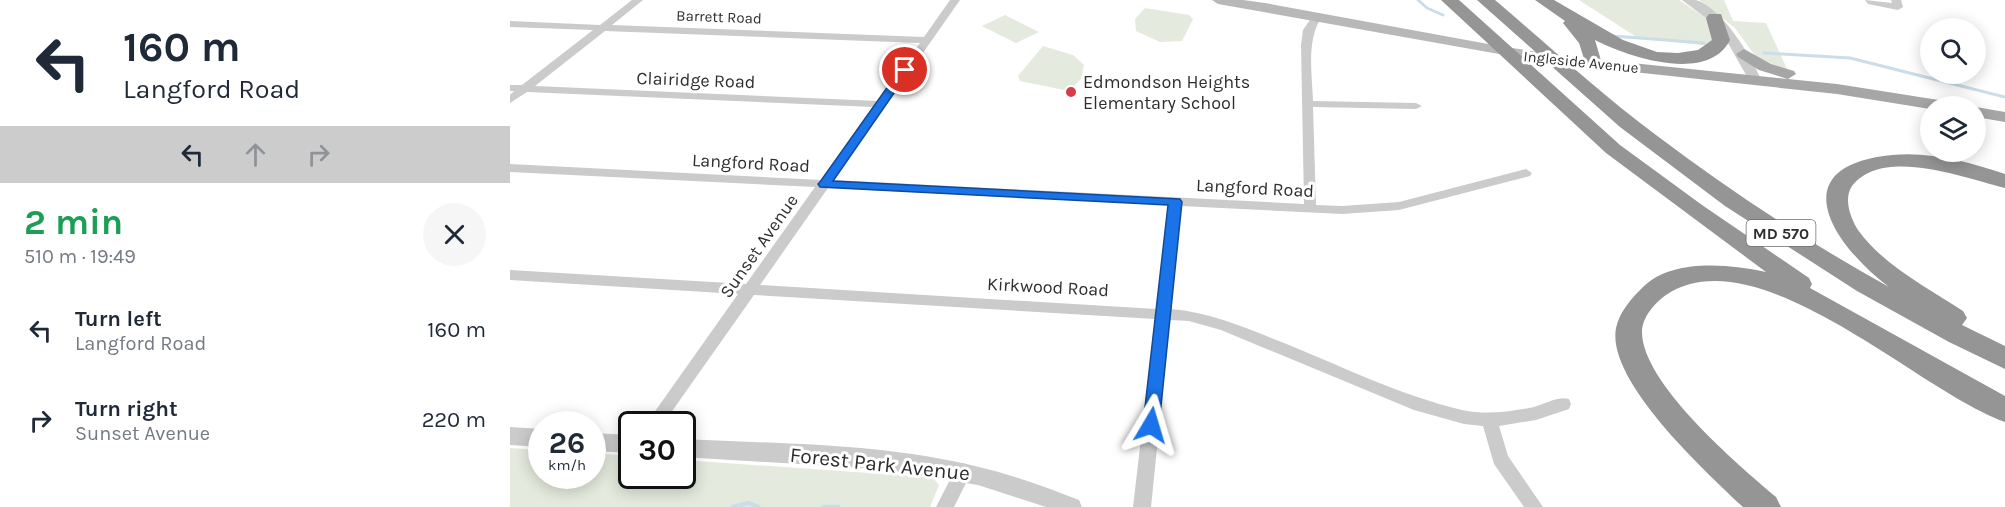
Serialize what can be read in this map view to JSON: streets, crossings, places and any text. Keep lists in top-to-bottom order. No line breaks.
{"streets":{"highway":["MD 570"],"main road":["Ingleside Avenue"],"street":["Barrett Road","Clairidge Road","Langford Road","Sunset Avenue","Kirkwood Road","Forest Park Avenue"]},"crossings":[["Barrett Road","Sunset Avenue"],["Ingleside Avenue","MD 570"],["Clairidge Road","Sunset Avenue"],["Langford Road","Sunset Avenue"],["Sunset Avenue","Kirkwood Road"]],"places":["Edmondson Heights Elementary School"],"page":{"turn":["160 m","Langford Road"],"heading":["2 min","510 m · 19:49"],"list":[{"name":"Turn left","note":"Langford Road","value":"160 m"},{"name":"Turn right","note":"Sunset Avenue","value":"220 m"}],"speed":"26 km/h","limit":"30"}}
